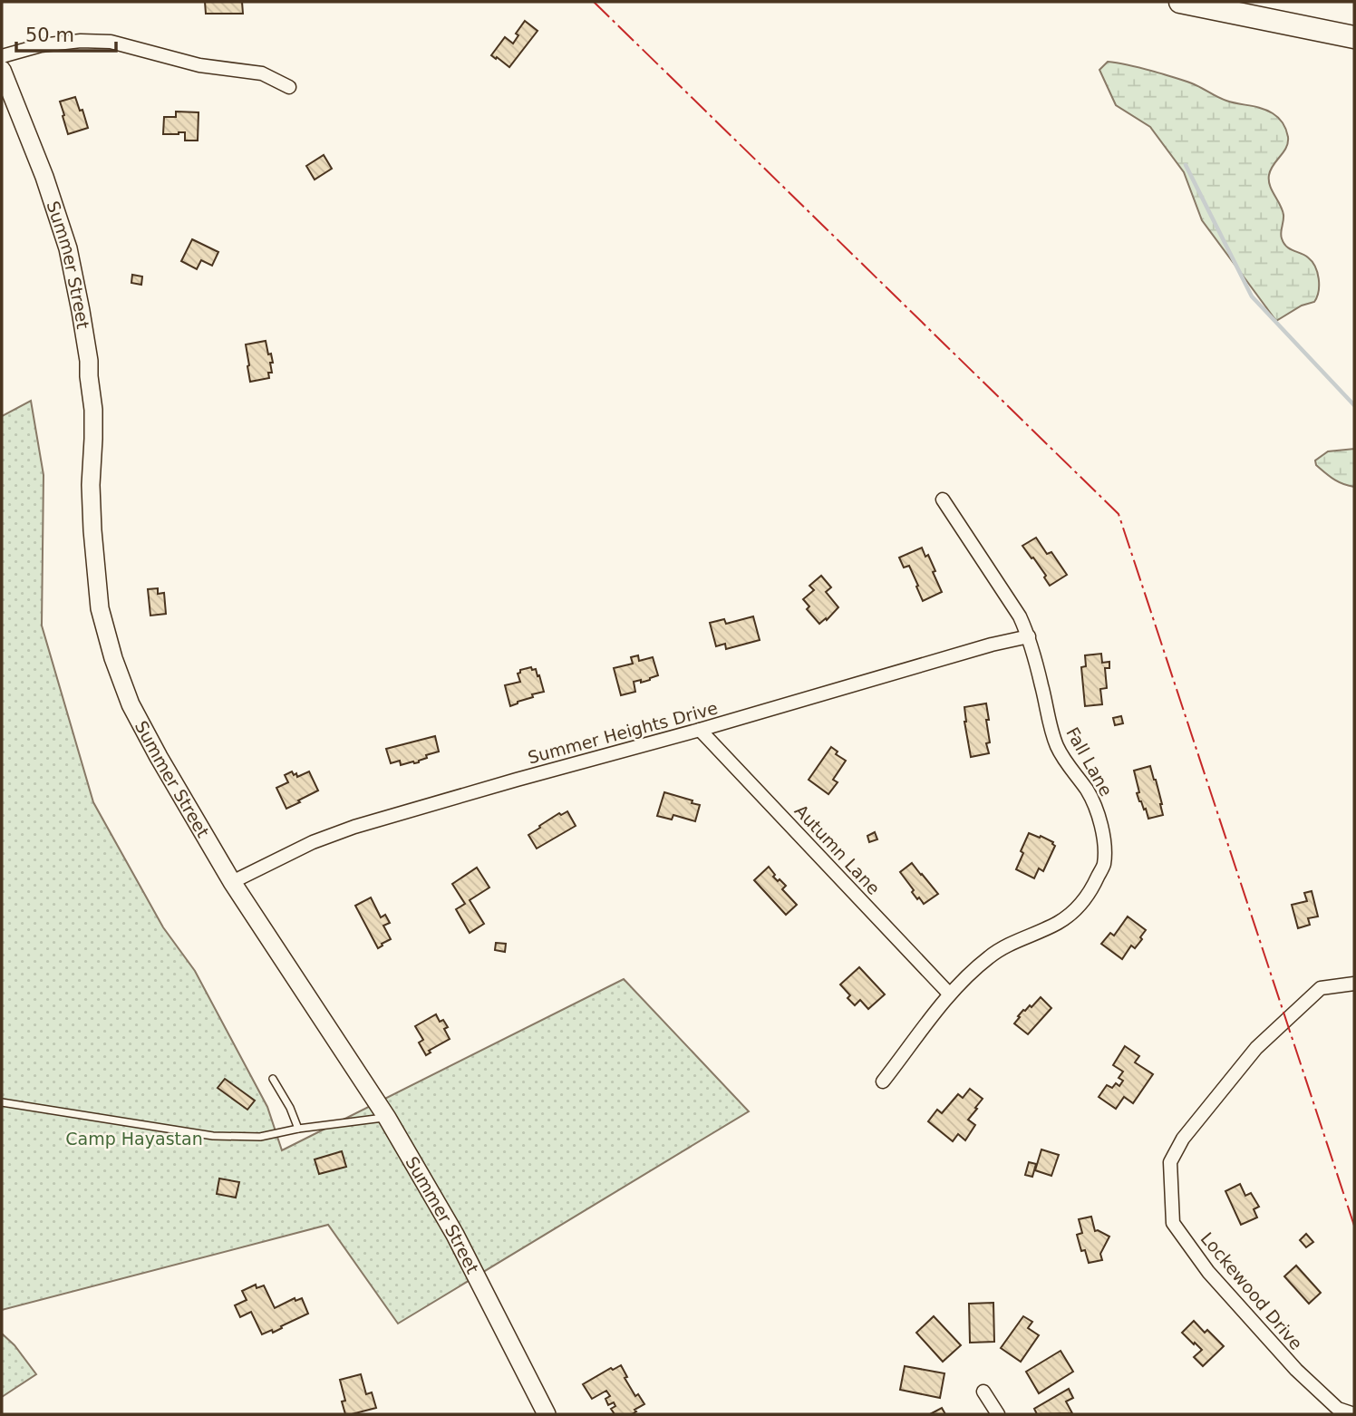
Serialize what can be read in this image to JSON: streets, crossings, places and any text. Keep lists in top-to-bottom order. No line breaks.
{"streets":{"main road":["Summer Street"],"street":["Summer Heights Drive","Fall Lane","Autumn Lane","Lockewood Drive"]},"crossings":[["Summer Street","Summer Heights Drive"],["Summer Heights Drive","Fall Lane"],["Summer Heights Drive","Autumn Lane"],["Fall Lane","Autumn Lane"]],"parks":["Camp Hayastan"],"scale_bar":"50 m"}
